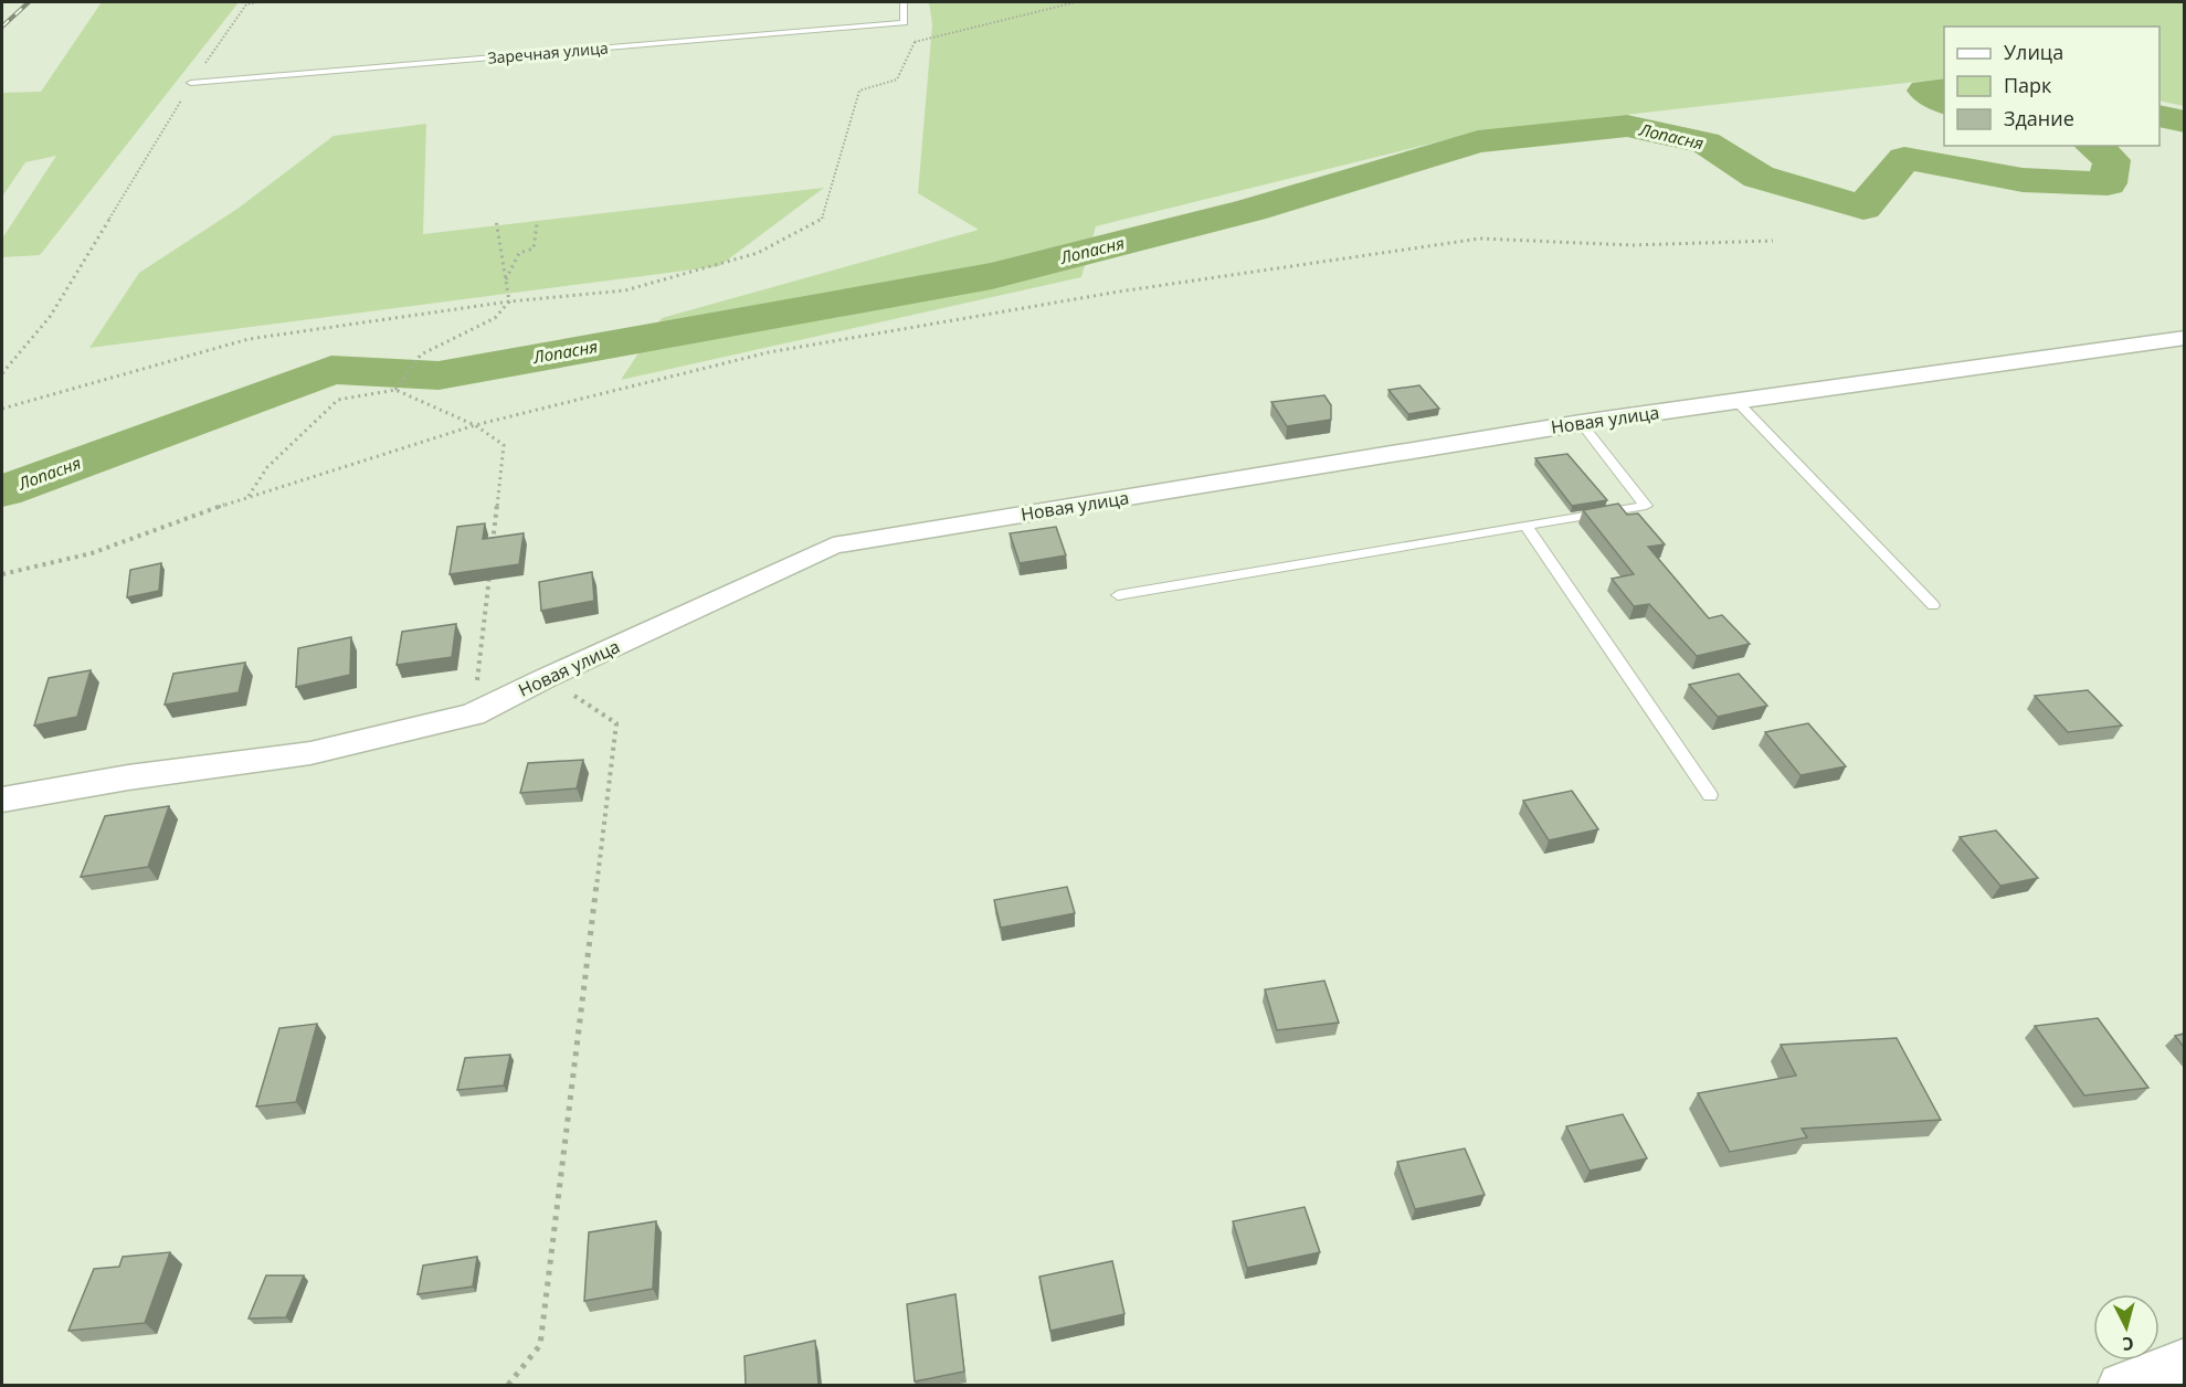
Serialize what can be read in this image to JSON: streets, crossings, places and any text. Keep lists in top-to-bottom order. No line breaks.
{"streets":{"street":["Новая улица"],"lane":["Заречная улица"]},"water":["Лопасня"],"legend":["Улица","Парк","Здание"],"north":"bottom"}
